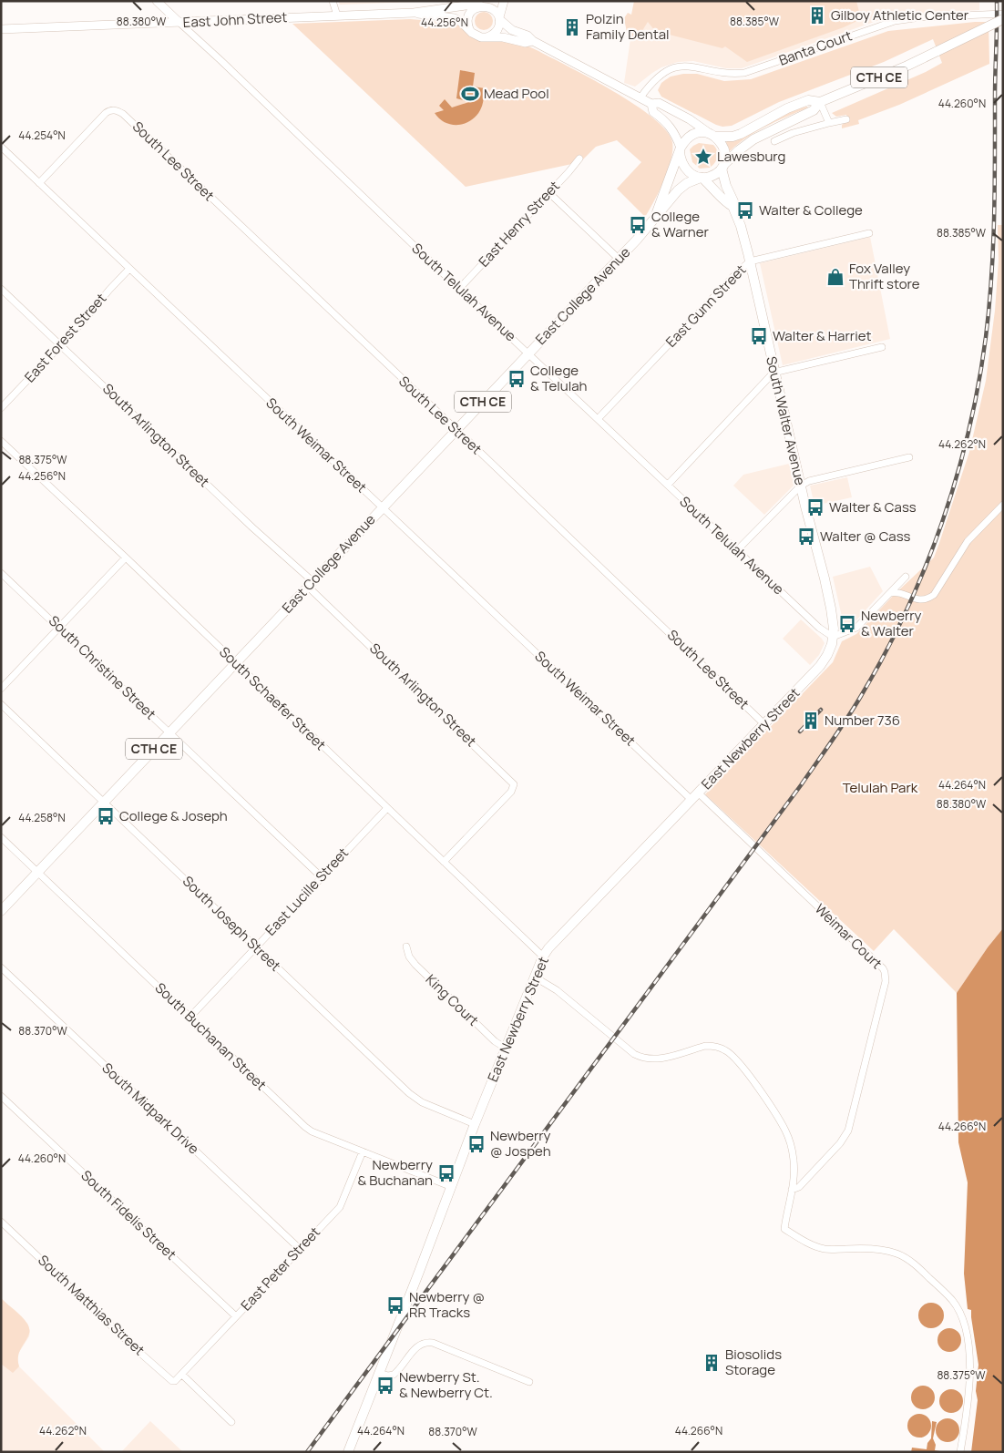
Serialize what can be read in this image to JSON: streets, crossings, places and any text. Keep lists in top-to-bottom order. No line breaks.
{"streets":{"main road":["CTH CE","East College Avenue","South Walter Avenue","East Newberry Street"],"street":["East John Street","Banta Court","South Lee Street","East Henry Street","South Telulah Avenue","East Gunn Street","East Forest Street","South Arlington Street","South Weimar Street","South Christine Street","South Schaefer Street","East Lucille Street","South Joseph Street","Weimar Court","King Court","South Buchanan Street","South Midpark Drive","South Fidelis Street","East Peter Street","South Matthias Street"]},"crossings":[["East John Street","South Telulah Avenue"],["CTH CE","East College Avenue"],["CTH CE","South Walter Avenue"],["South Lee Street","East College Avenue"],["South Lee Street","South Weimar Street"],["South Lee Street","East Newberry Street"],["East Henry Street","South Telulah Avenue"],["South Telulah Avenue","East College Avenue"],["South Telulah Avenue","East Gunn Street"],["South Telulah Avenue","South Walter Avenue"],["South Telulah Avenue","East Newberry Street"],["East College Avenue","South Walter Avenue"],["East College Avenue","South Arlington Street"],["East College Avenue","South Weimar Street"],["East College Avenue","South Christine Street"],["East College Avenue","South Schaefer Street"],["East College Avenue","South Joseph Street"],["East College Avenue","South Buchanan Street"],["East Gunn Street","South Walter Avenue"],["East Forest Street","South Arlington Street"],["East Forest Street","South Weimar Street"],["South Walter Avenue","East Newberry Street"],["South Arlington Street","South Schaefer Street"],["South Weimar Street","East Newberry Street"],["South Weimar Street","Weimar Court"],["South Christine Street","East Lucille Street"],["South Schaefer Street","East Newberry Street"],["South Schaefer Street","East Lucille Street"],["East Newberry Street","South Joseph Street"],["East Newberry Street","Weimar Court"],["East Newberry Street","King Court"],["East Newberry Street","South Buchanan Street"],["East Lucille Street","South Joseph Street"],["East Lucille Street","South Buchanan Street"],["South Buchanan Street","East Peter Street"],["South Midpark Drive","East Peter Street"],["South Fidelis Street","East Peter Street"],["East Peter Street","South Matthias Street"]],"parks":["Telulah Park"],"places":{"building":["Gilboy Athletic Center","Polzin Family Dental","Number 736","Biosolids Storage"],"sports":["Mead Pool"],"place":["Lawesburg"],"bus stop":["Walter & College","College & Warner","Walter & Harriet","College & Telulah","Walter & Cass","Walter @ Cass","Newberry & Walter","College & Joseph","Newberry @ Jospeh","Newberry & Buchanan","Newberry @ RR Tracks","Newberry St. & Newberry Ct."],"shop":["Fox Valley Thrift store"]},"coordinates":["88.380°W","88.385°W","44.256°N","44.260°N","44.254°N","44.262°N","88.375°W","44.264°N","44.258°N","88.370°W","44.266°N"]}
